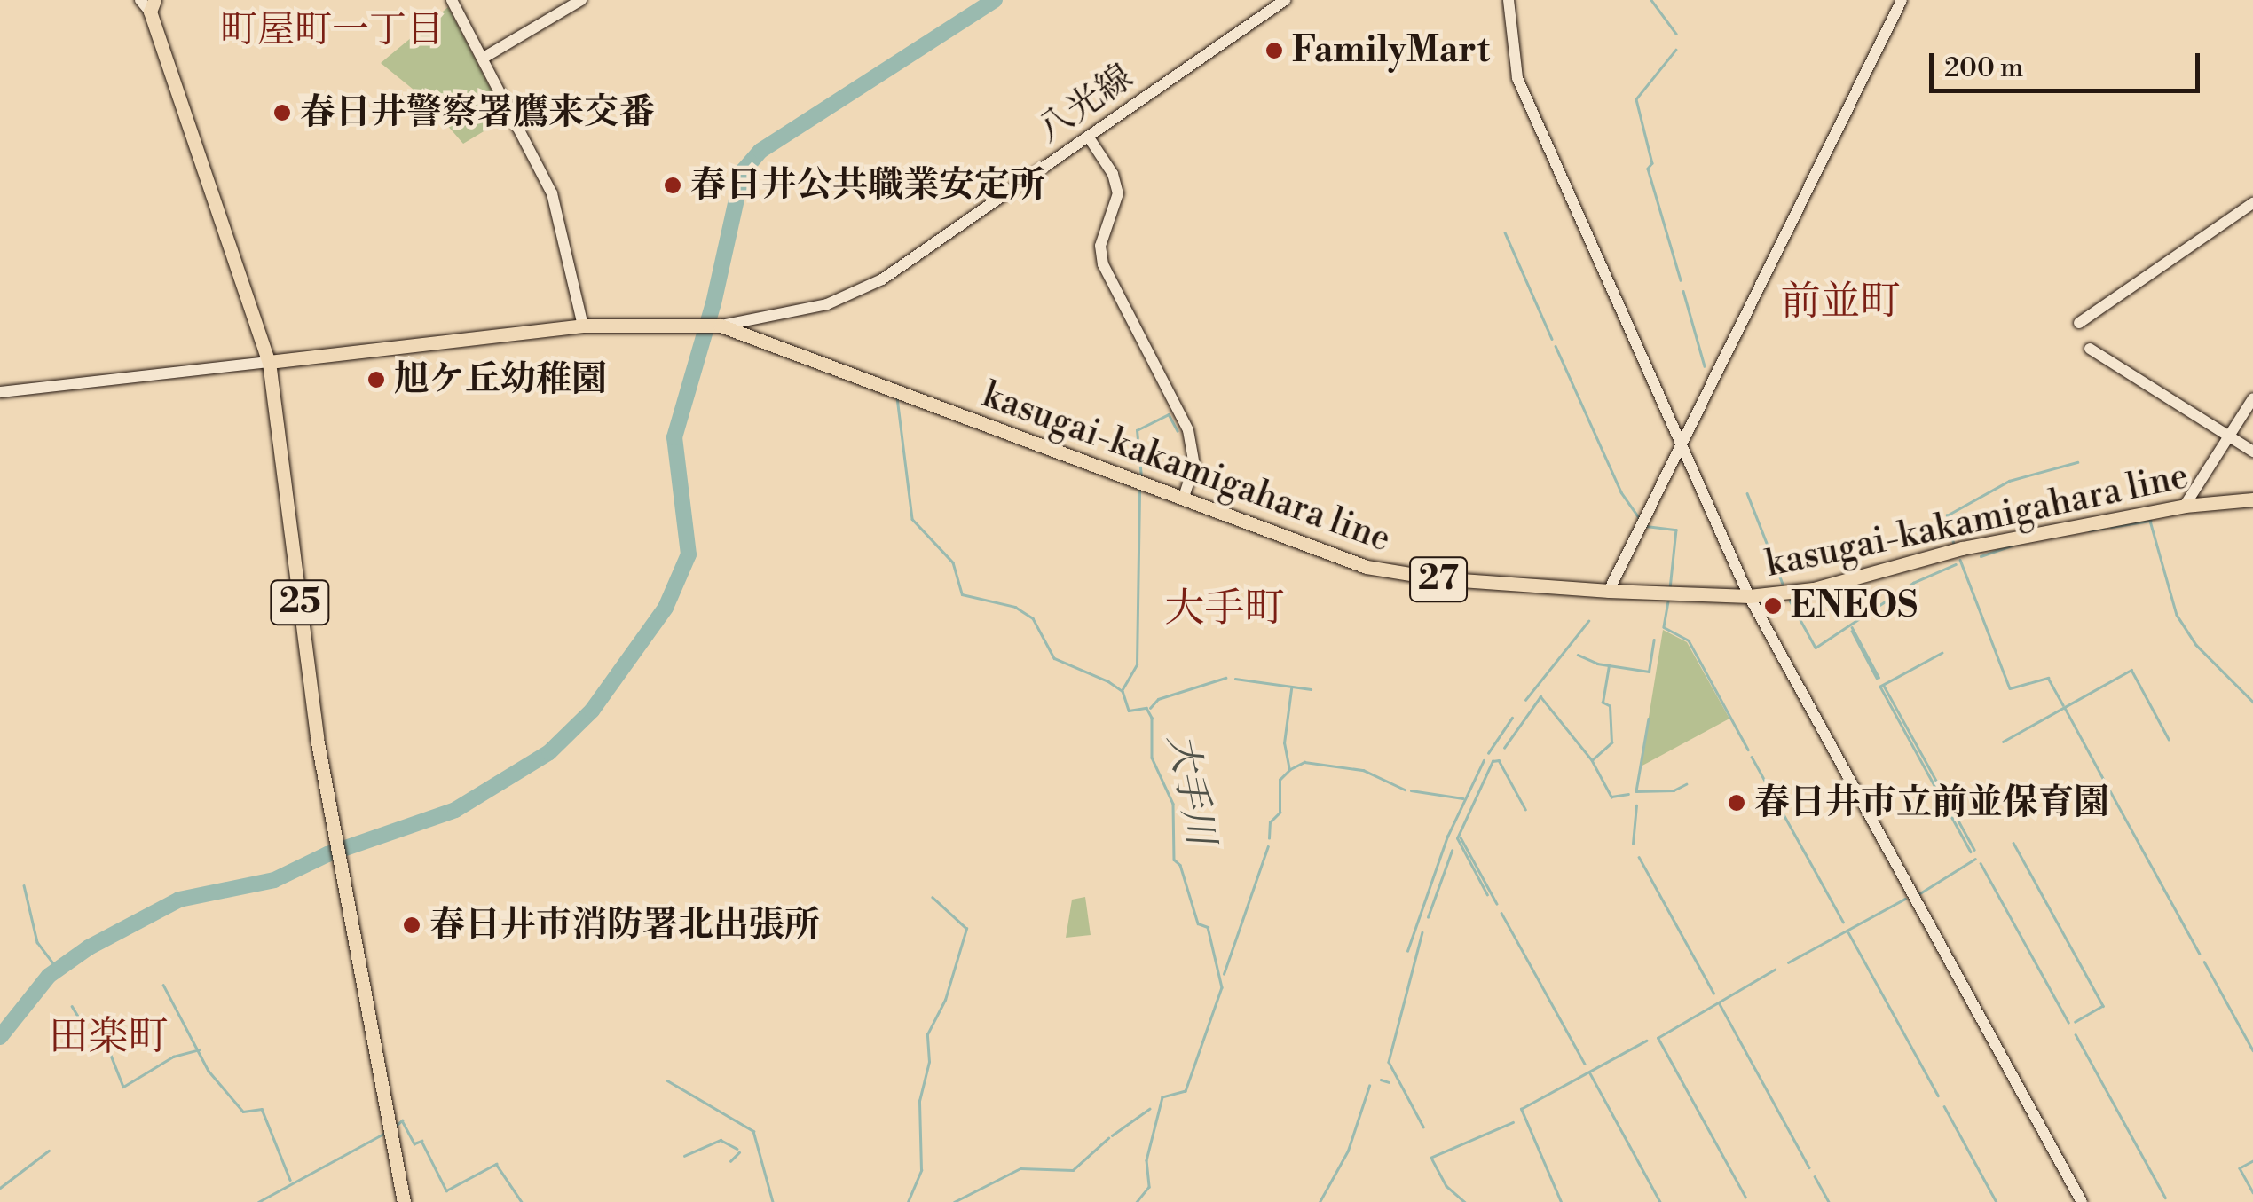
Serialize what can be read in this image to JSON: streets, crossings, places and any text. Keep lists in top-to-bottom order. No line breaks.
{"streets":{"main road":["kasugai-kakamigahara line","27","25"],"street":["八光線"]},"crossings":[["八光線","kasugai-kakamigahara line"],["kasugai-kakamigahara line","25"]],"districts":["町屋町一丁目","前並町","大手町","田楽町"],"water":["大手川"],"places":["FamilyMart","春日井警察署鷹来交番","春日井公共職業安定所","旭ケ丘幼稚園","ENEOS","春日井市立前並保育園","春日井市消防署北出張所"],"scale_bar":"200 m"}
